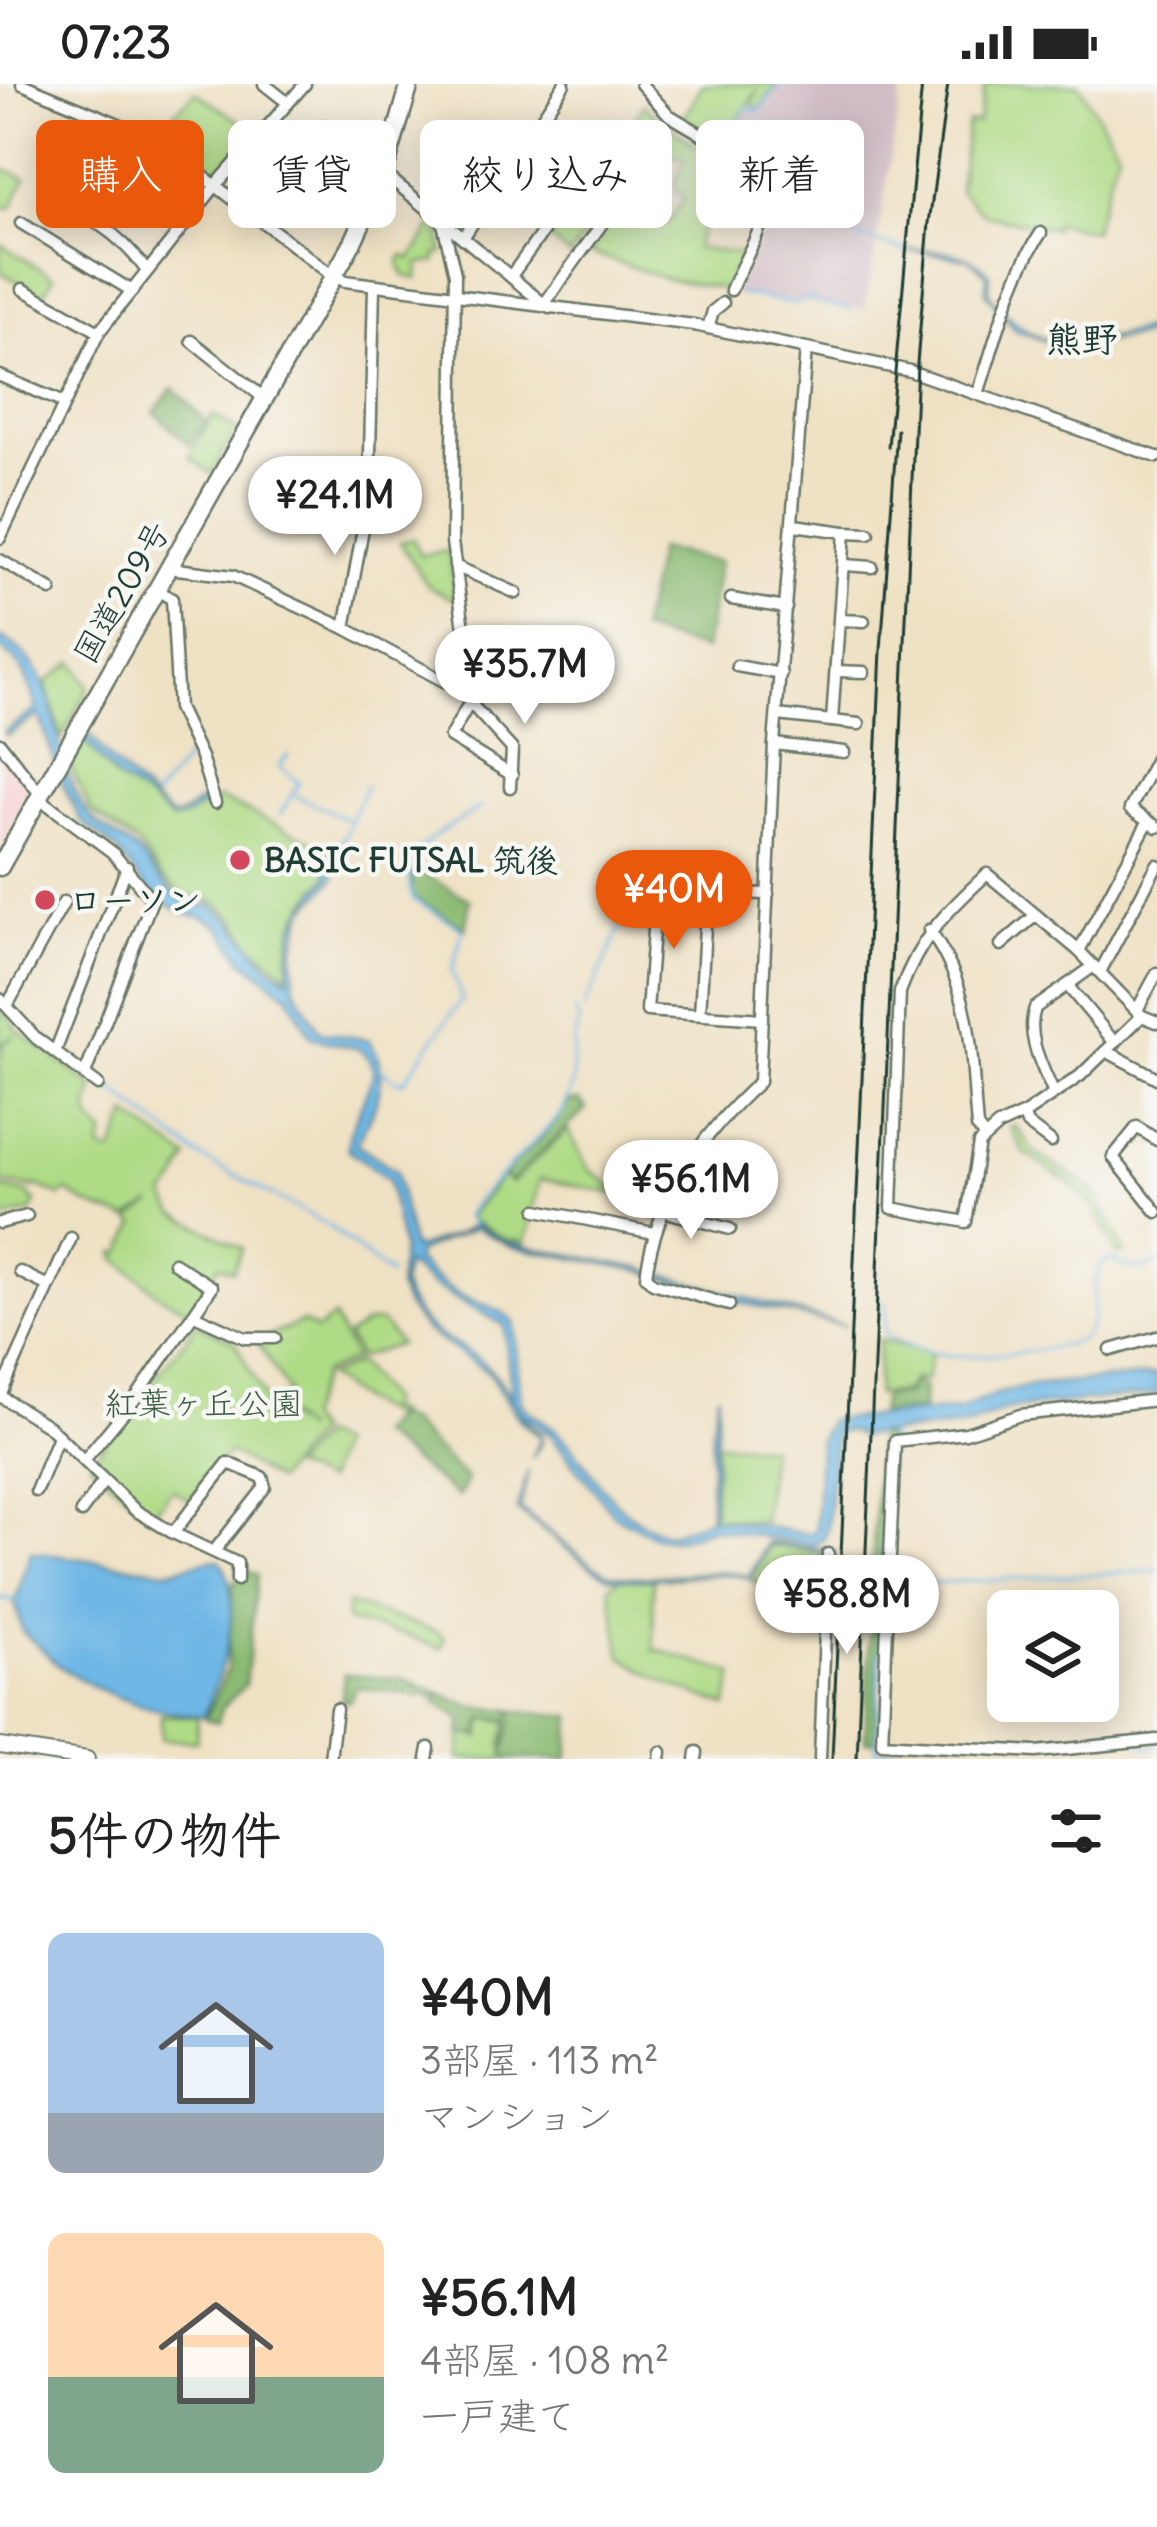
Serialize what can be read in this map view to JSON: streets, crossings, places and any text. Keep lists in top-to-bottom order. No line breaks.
{"streets":{"highway":["国道209号"]},"districts":["熊野"],"parks":["紅葉ヶ丘公園"],"places":["BASIC FUTSAL 筑後","ローソン"],"page":{"status":"07:23","chip":["購入","賃貸","絞り込み","新着"],"price":["¥24.1M","¥35.7M","¥40M","¥56.1M","¥58.8M"],"heading":"5件の物件","list":[{"name":"¥40M","note":"3部屋 · 113 m² · マンション"},{"name":"¥56.1M","note":"4部屋 · 108 m² · 一戸建て"}]}}
